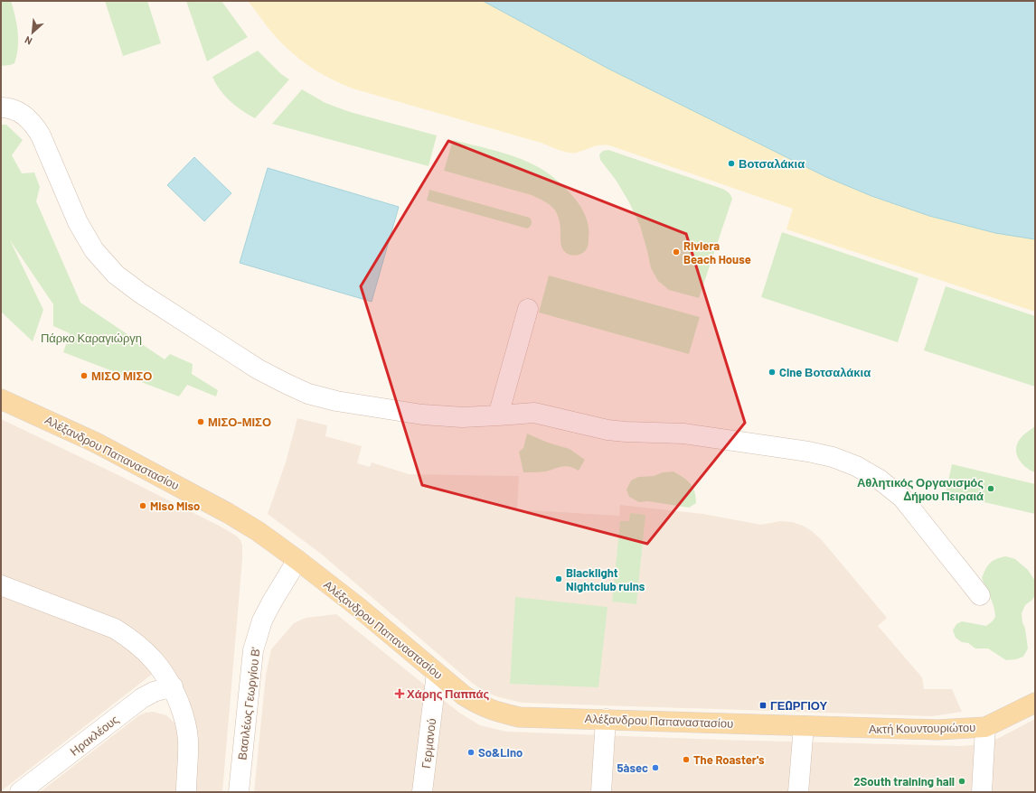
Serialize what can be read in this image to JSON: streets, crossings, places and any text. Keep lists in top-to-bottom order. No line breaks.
{"streets":{"main road":["Αλέξανδρου Παπαναστασίου","Ακτή Κουντουριώτου"],"street":["Βασιλέως Γεωργίου Β'","Ηρακλέους","Γερμανού"]},"crossings":[["Αλέξανδρου Παπαναστασίου","Βασιλέως Γεωργίου Β'"],["Αλέξανδρου Παπαναστασίου","Ακτή Κουντουριώτου"],["Αλέξανδρου Παπαναστασίου","Γερμανού"]],"parks":["Πάρκο Καραγιώργη"],"places":{"other":["Βοτσαλάκια","Riviera Beach House","Cine Βοτσαλάκια","ΜΙΣΟ ΜΙΣΟ","ΜΙΣΟ-ΜΙΣΟ","Αθλητικός Οργανισμός Δήμου Πειραιά","Miso Miso","Blacklight Nightclub ruins","So&Lino","The Roaster's","5àsec","2South training hall"],"health":["Χάρης Παππάς"],"transit":["ΓΕΩΡΓΙΟΥ"]},"north":"bottom left"}
